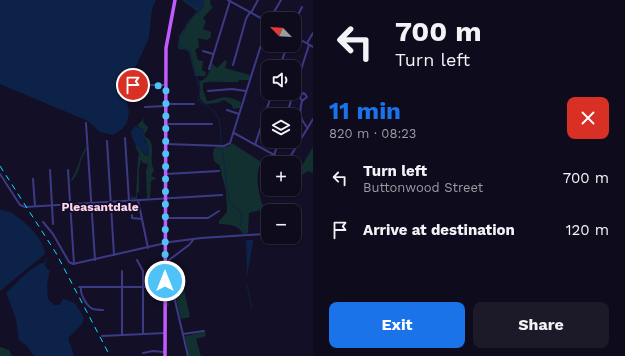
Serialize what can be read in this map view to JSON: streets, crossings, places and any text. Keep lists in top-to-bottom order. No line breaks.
{"districts":["Pleasantdale"],"north":"top left","page":{"turn":["700 m","Turn left"],"map_buttons":["+","−"],"heading":["11 min","820 m · 08:23"],"list":[{"name":"Turn left","note":"Buttonwood Street","value":"700 m"},{"name":"Arrive at destination","value":"120 m"}],"buttons":["Exit","Share"]}}
